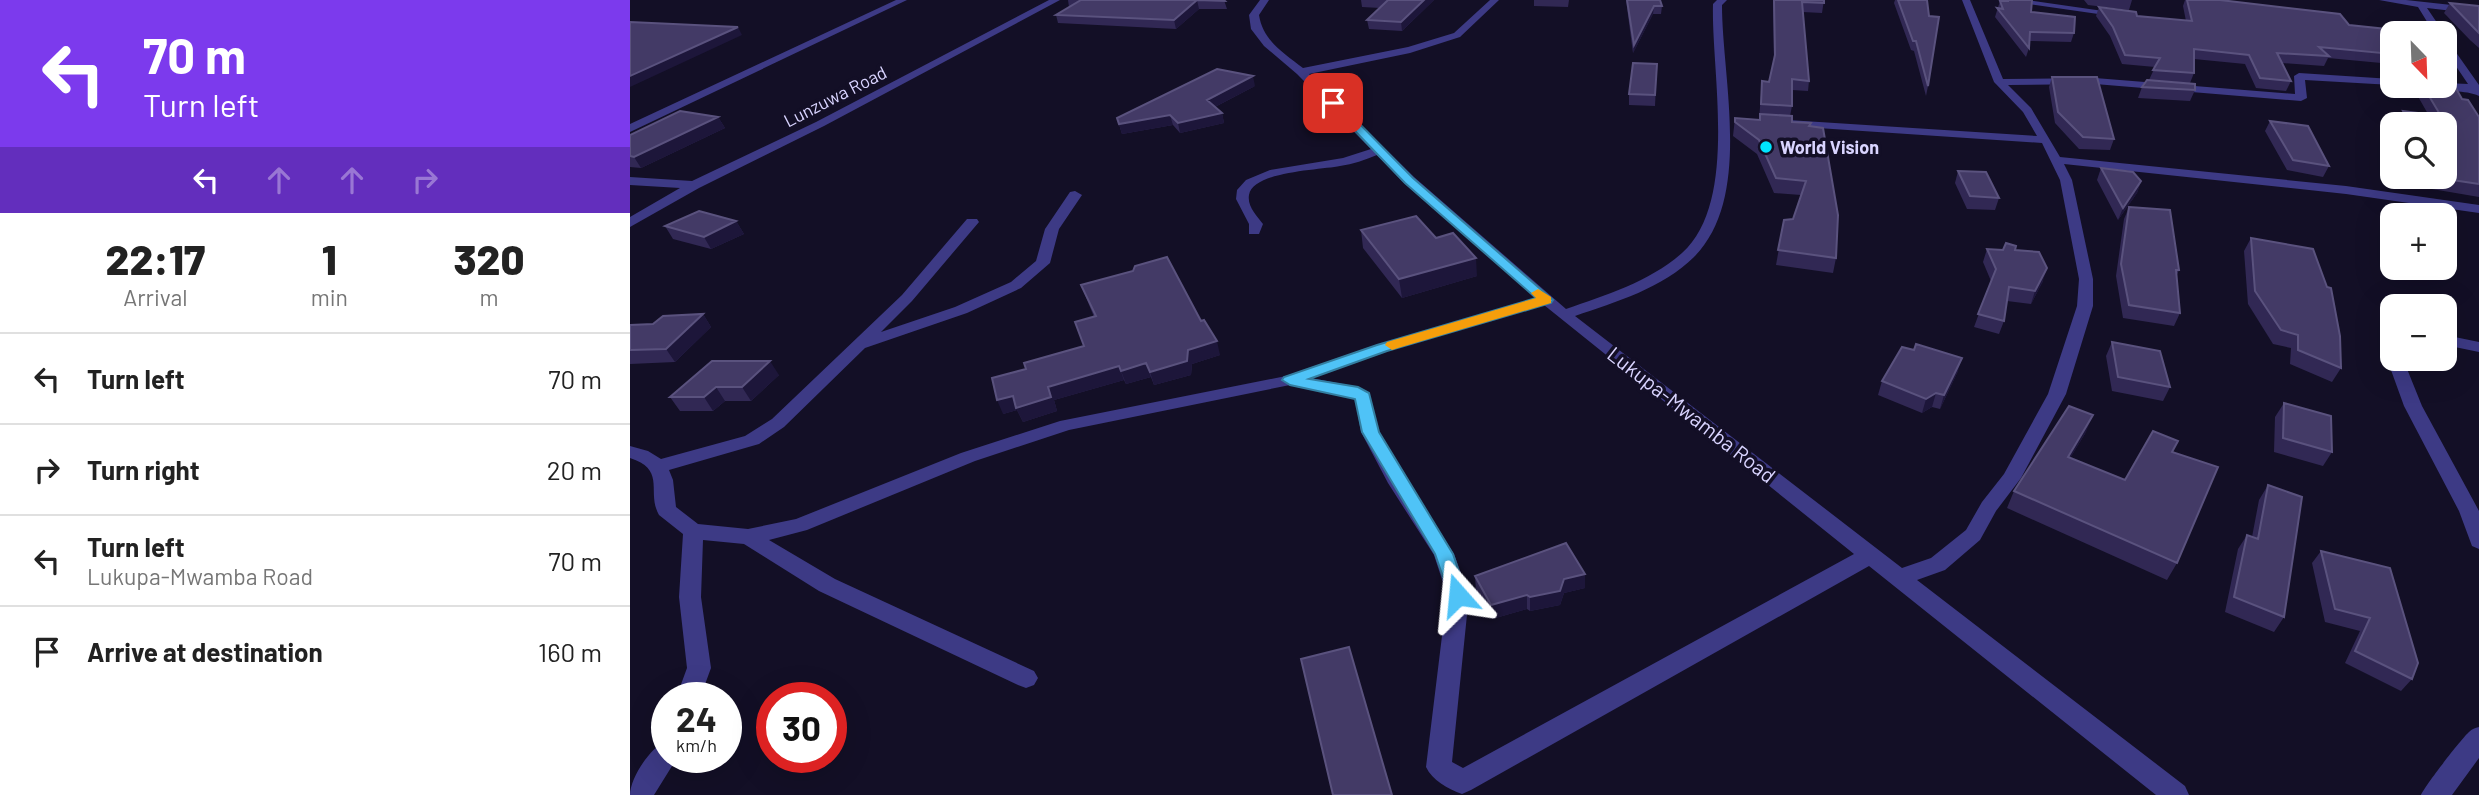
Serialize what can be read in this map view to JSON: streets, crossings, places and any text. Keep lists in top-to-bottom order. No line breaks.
{"streets":{"street":["Lunzuwa Road","Lukupa-Mwamba Road"]},"places":["World Vision"],"north":"bottom right","page":{"turn":["70 m","Turn left"],"map_buttons":["+","−"],"eta":["22:17","Arrival","1","min","320","m"],"list":[{"name":"Turn left","value":"70 m"},{"name":"Turn right","value":"20 m"},{"name":"Turn left","note":"Lukupa-Mwamba Road","value":"70 m"},{"name":"Arrive at destination","value":"160 m"}],"speed":"24 km/h","limit":"30"}}
